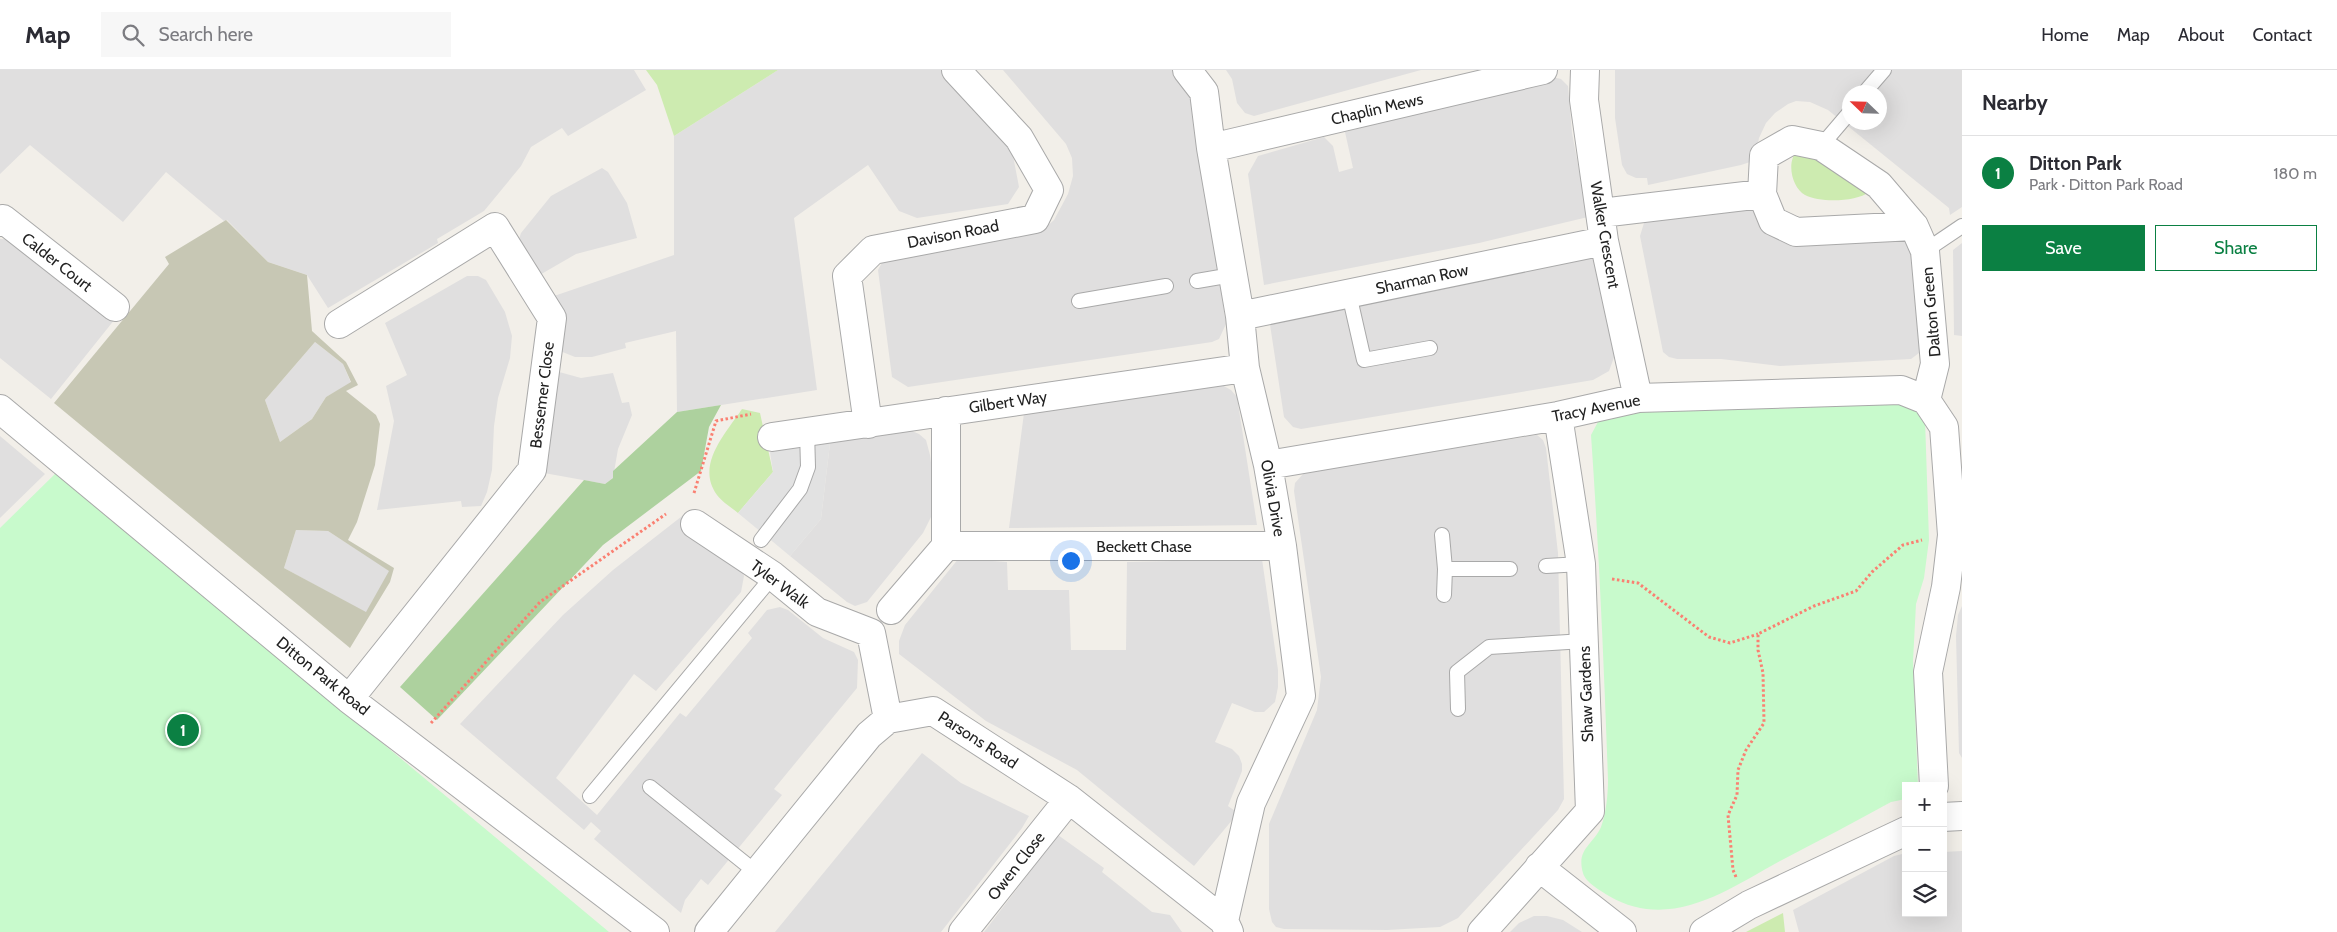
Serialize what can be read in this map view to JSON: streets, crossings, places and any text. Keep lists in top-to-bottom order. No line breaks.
{"streets":{"street":["Chaplin Mews","Davison Road","Walker Crescent","Calder Court","Sharman Row","Dalton Green","Bessemer Close","Gilbert Way","Tracy Avenue","Olivia Drive","Beckett Chase","Tyler Walk","Ditton Park Road","Shaw Gardens","Parsons Road","Owen Close"]},"crossings":[["Chaplin Mews","Olivia Drive"],["Davison Road","Gilbert Way"],["Walker Crescent","Sharman Row"],["Walker Crescent","Tracy Avenue"],["Sharman Row","Olivia Drive"],["Dalton Green","Tracy Avenue"],["Bessemer Close","Ditton Park Road"],["Gilbert Way","Olivia Drive"],["Tracy Avenue","Olivia Drive"],["Tracy Avenue","Shaw Gardens"],["Olivia Drive","Beckett Chase"],["Olivia Drive","Parsons Road"],["Tyler Walk","Parsons Road"],["Parsons Road","Owen Close"]],"north":"top left","page":{"header":"Map","search":"Search here","nav":["Home","Map","About","Contact"],"heading":"Nearby","list":[{"mark":"1","name":"Ditton Park","note":"Park · Ditton Park Road","value":"180 m"}],"buttons":["Save","Share"],"pins":"1","map_buttons":["+","−"]}}
